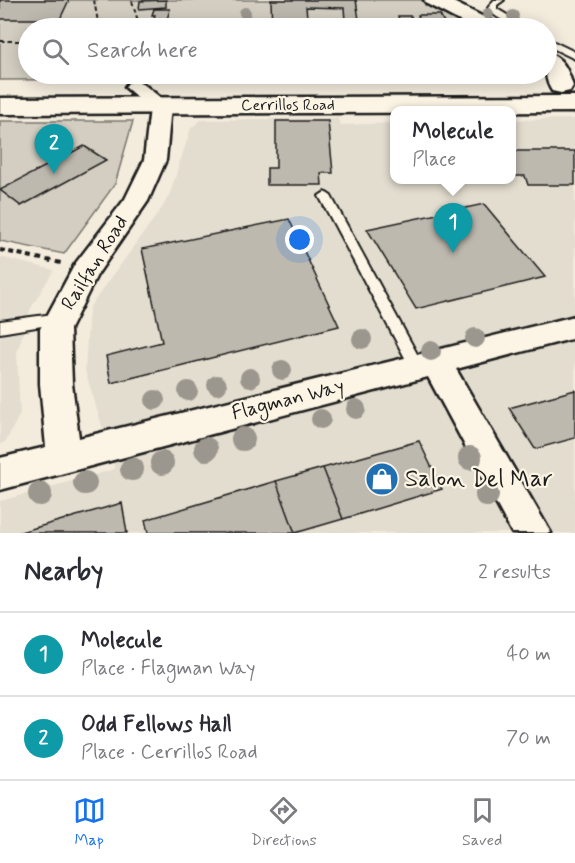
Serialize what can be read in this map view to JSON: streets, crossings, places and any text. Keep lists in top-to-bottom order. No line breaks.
{"streets":{"main road":["Cerrillos Road"],"street":["Railfan Road","Flagman Way"]},"crossings":[["Cerrillos Road","Railfan Road"],["Railfan Road","Flagman Way"]],"places":{"shop":["Salon Del Mar"]},"page":{"search":"Search here","popup":["Molecule","Place"],"pins":["2","1"],"heading":["Nearby","2 results"],"list":[{"mark":"1","name":"Molecule","note":"Place · Flagman Way","value":"40 m"},{"mark":"2","name":"Odd Fellows Hall","note":"Place · Cerrillos Road","value":"70 m"}],"nav":["Map","Directions","Saved"]}}
